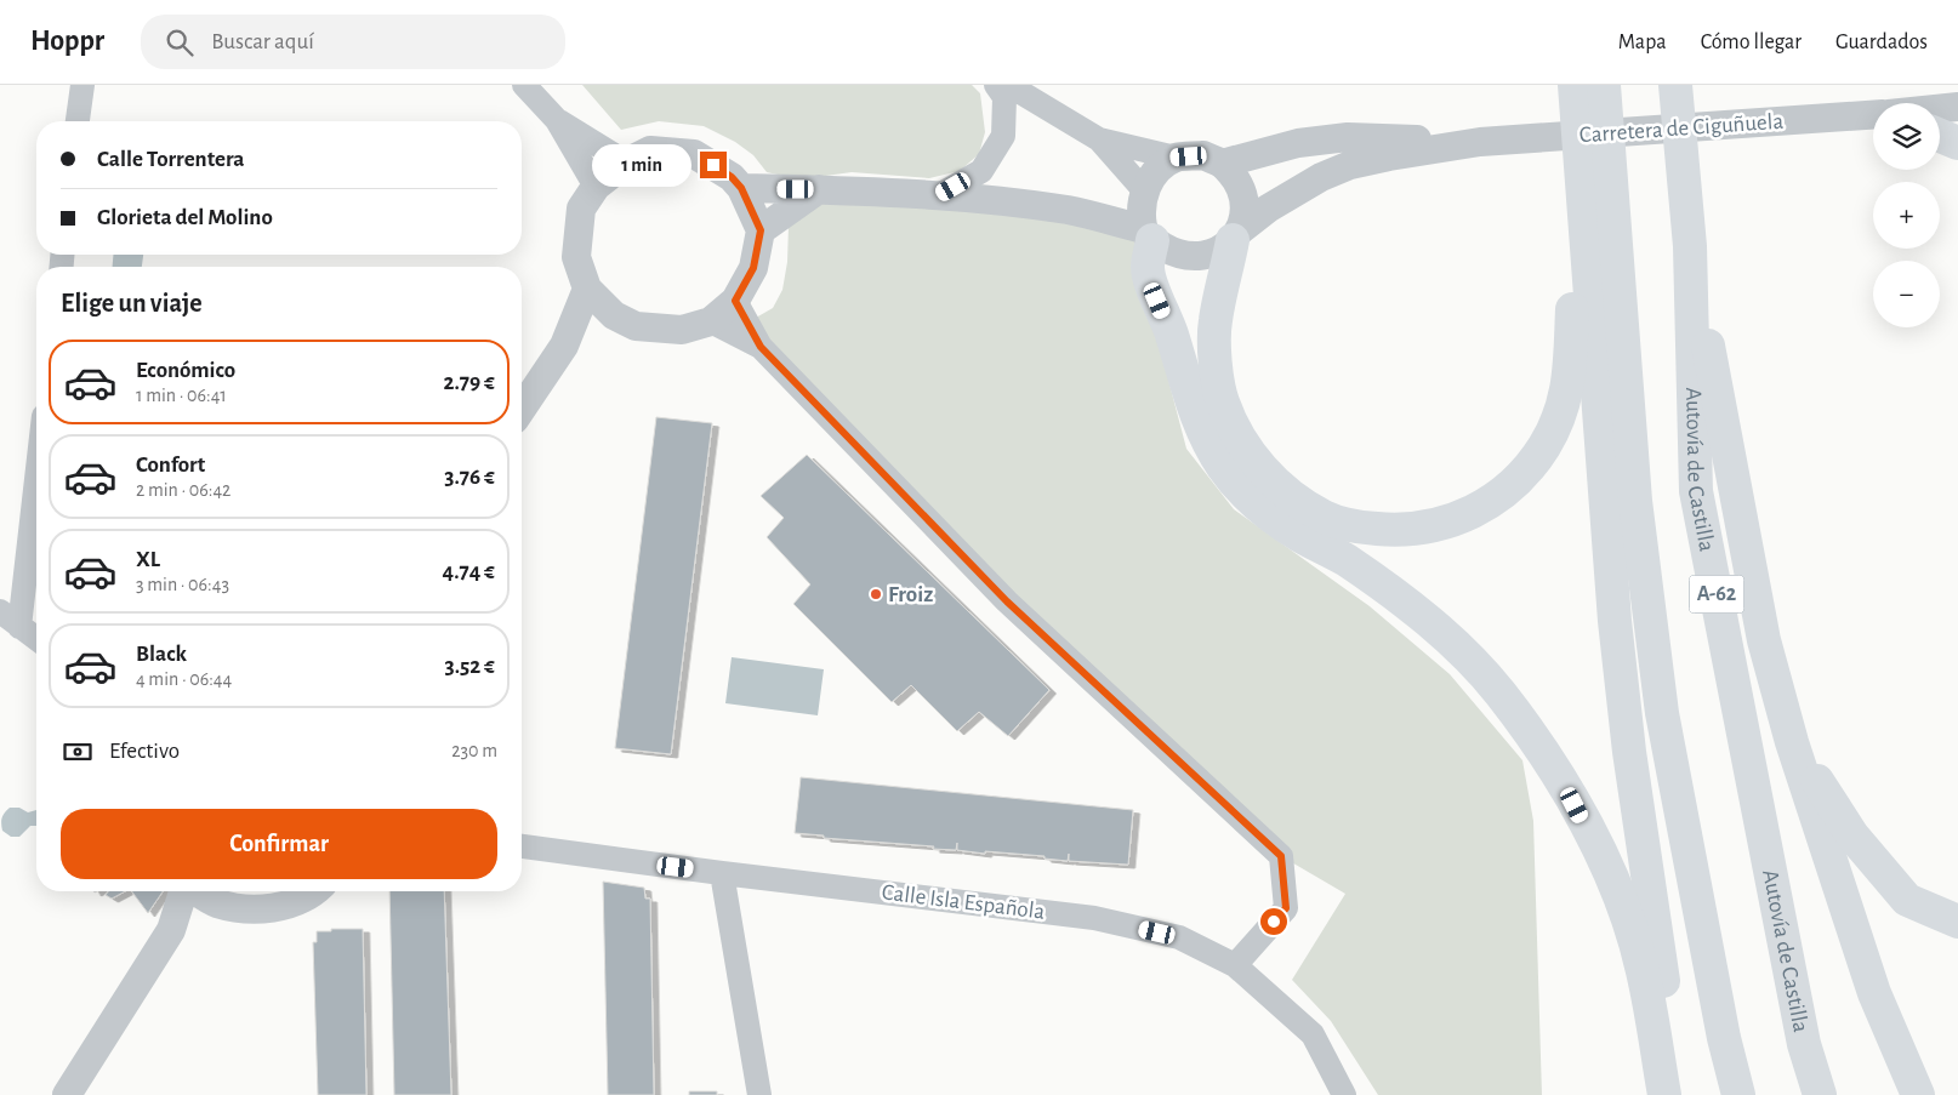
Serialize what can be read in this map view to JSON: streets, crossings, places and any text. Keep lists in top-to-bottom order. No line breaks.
{"streets":{"highway":["Autovía de Castilla","A-62"],"street":["Carretera de Ciguñuela","Calle Isla Española"]},"places":["Froiz"],"page":{"header":"Hoppr","search":"Buscar aquí","nav":["Mapa","Cómo llegar","Guardados"],"map_buttons":["+","−"],"banner":["Calle Torrentera","Glorieta del Molino"],"bubble":"1 min","heading":"Elige un viaje","list":[{"name":"Económico","note":"1 min · 06:41","value":"2.79 €"},{"name":"Confort","note":"2 min · 06:42","value":"3.76 €"},{"name":"XL","note":"3 min · 06:43","value":"4.74 €"},{"name":"Black","note":"4 min · 06:44","value":"3.52 €"}],"pay":["Efectivo","230 m"],"buttons":"Confirmar"}}
